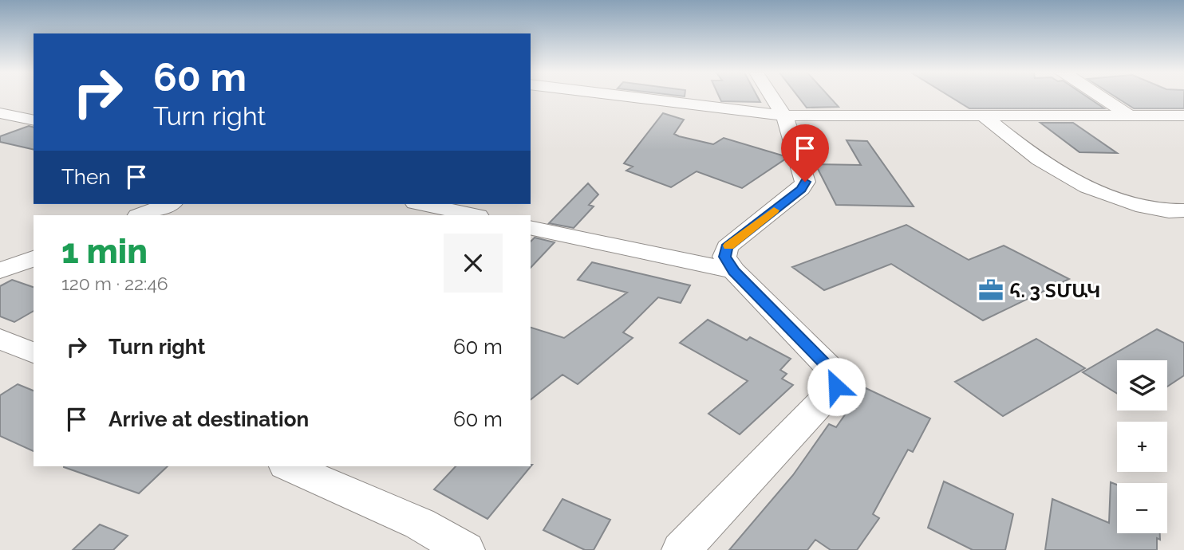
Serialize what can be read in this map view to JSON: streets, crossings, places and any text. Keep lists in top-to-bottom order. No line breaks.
{"places":{"office":["հ. 3 ՏՄԱԿ"]},"page":{"turn":["60 m","Turn right"],"then":"Then","heading":["1 min","120 m · 22:46"],"list":[{"name":"Turn right","value":"60 m"},{"name":"Arrive at destination","value":"60 m"}],"map_buttons":["+","−"]}}
